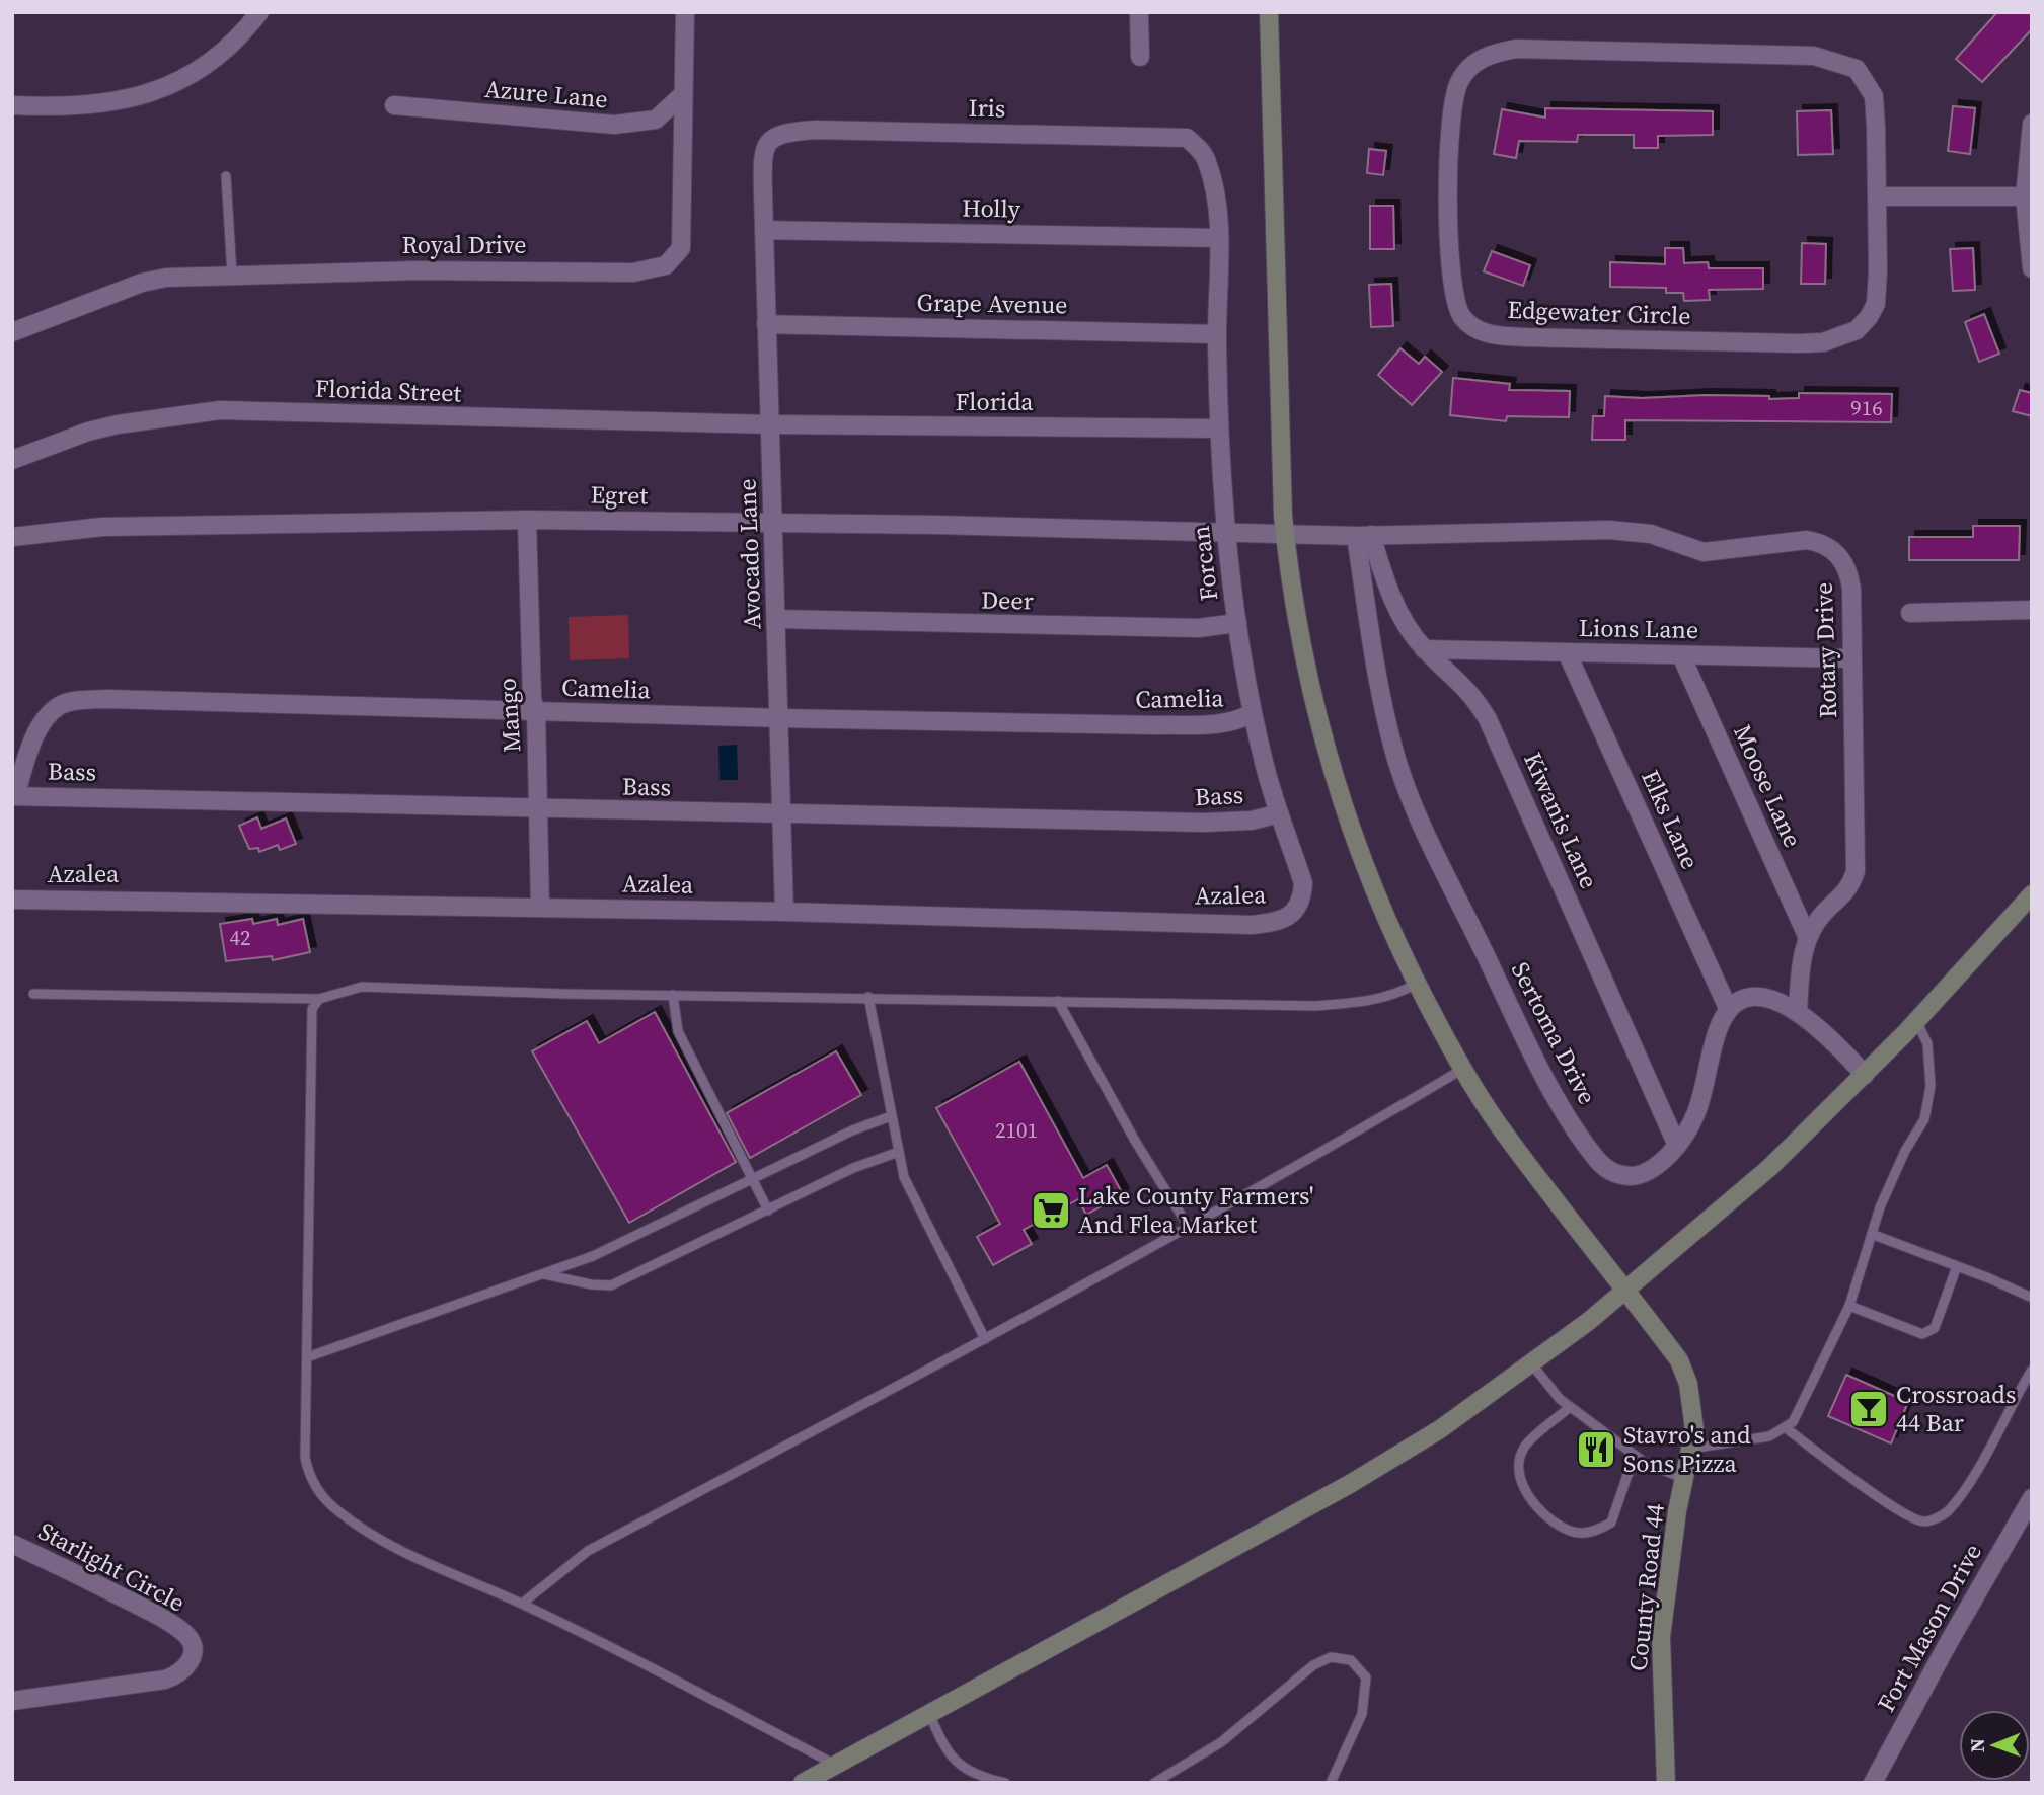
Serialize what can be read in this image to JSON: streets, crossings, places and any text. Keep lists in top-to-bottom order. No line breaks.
{"streets":{"main road":["County Road 44"],"street":["Azure Lane","Iris","Holly","Royal Drive","Grape Avenue","Edgewater Circle","Florida Street","Florida","Egret","Avocado Lane","Forcan","Deer","Lions Lane","Rotary Drive","Camelia","Mango","Bass","Moose Lane","Elks Lane","Kiwanis Lane","Azalea","Sertoma Drive","Starlight Circle","Fort Mason Drive"]},"crossings":[["Azure Lane","Royal Drive"],["Iris","Avocado Lane"],["Iris","Forcan"],["Holly","Avocado Lane"],["Holly","Forcan"],["Grape Avenue","Avocado Lane"],["Grape Avenue","Forcan"],["Florida Street","Florida"],["Florida Street","Avocado Lane"],["Florida","Avocado Lane"],["Florida","Forcan"],["Egret","Avocado Lane"],["Egret","Forcan"],["Egret","Rotary Drive"],["Egret","Mango"],["Egret","County Road 44"],["Avocado Lane","Deer"],["Avocado Lane","Camelia"],["Avocado Lane","Bass"],["Avocado Lane","Azalea"],["Forcan","Deer"],["Forcan","Camelia"],["Forcan","Bass"],["Forcan","Azalea"],["Lions Lane","Rotary Drive"],["Lions Lane","Moose Lane"],["Lions Lane","Elks Lane"],["Lions Lane","Kiwanis Lane"],["Rotary Drive","Moose Lane"],["Rotary Drive","Kiwanis Lane"],["Rotary Drive","Sertoma Drive"],["Rotary Drive","County Road 44"],["Camelia","Mango"],["Camelia","Bass"],["Mango","Bass"],["Mango","Azalea"],["Elks Lane","Sertoma Drive"],["Kiwanis Lane","Sertoma Drive"]],"places":{"supermarket":["Lake County Farmers' And Flea Market"],"bar":["Crossroads 44 Bar"],"restaurant":["Stavro's and Sons Pizza"]},"house_numbers":["916","42","2101"],"north":"left"}
